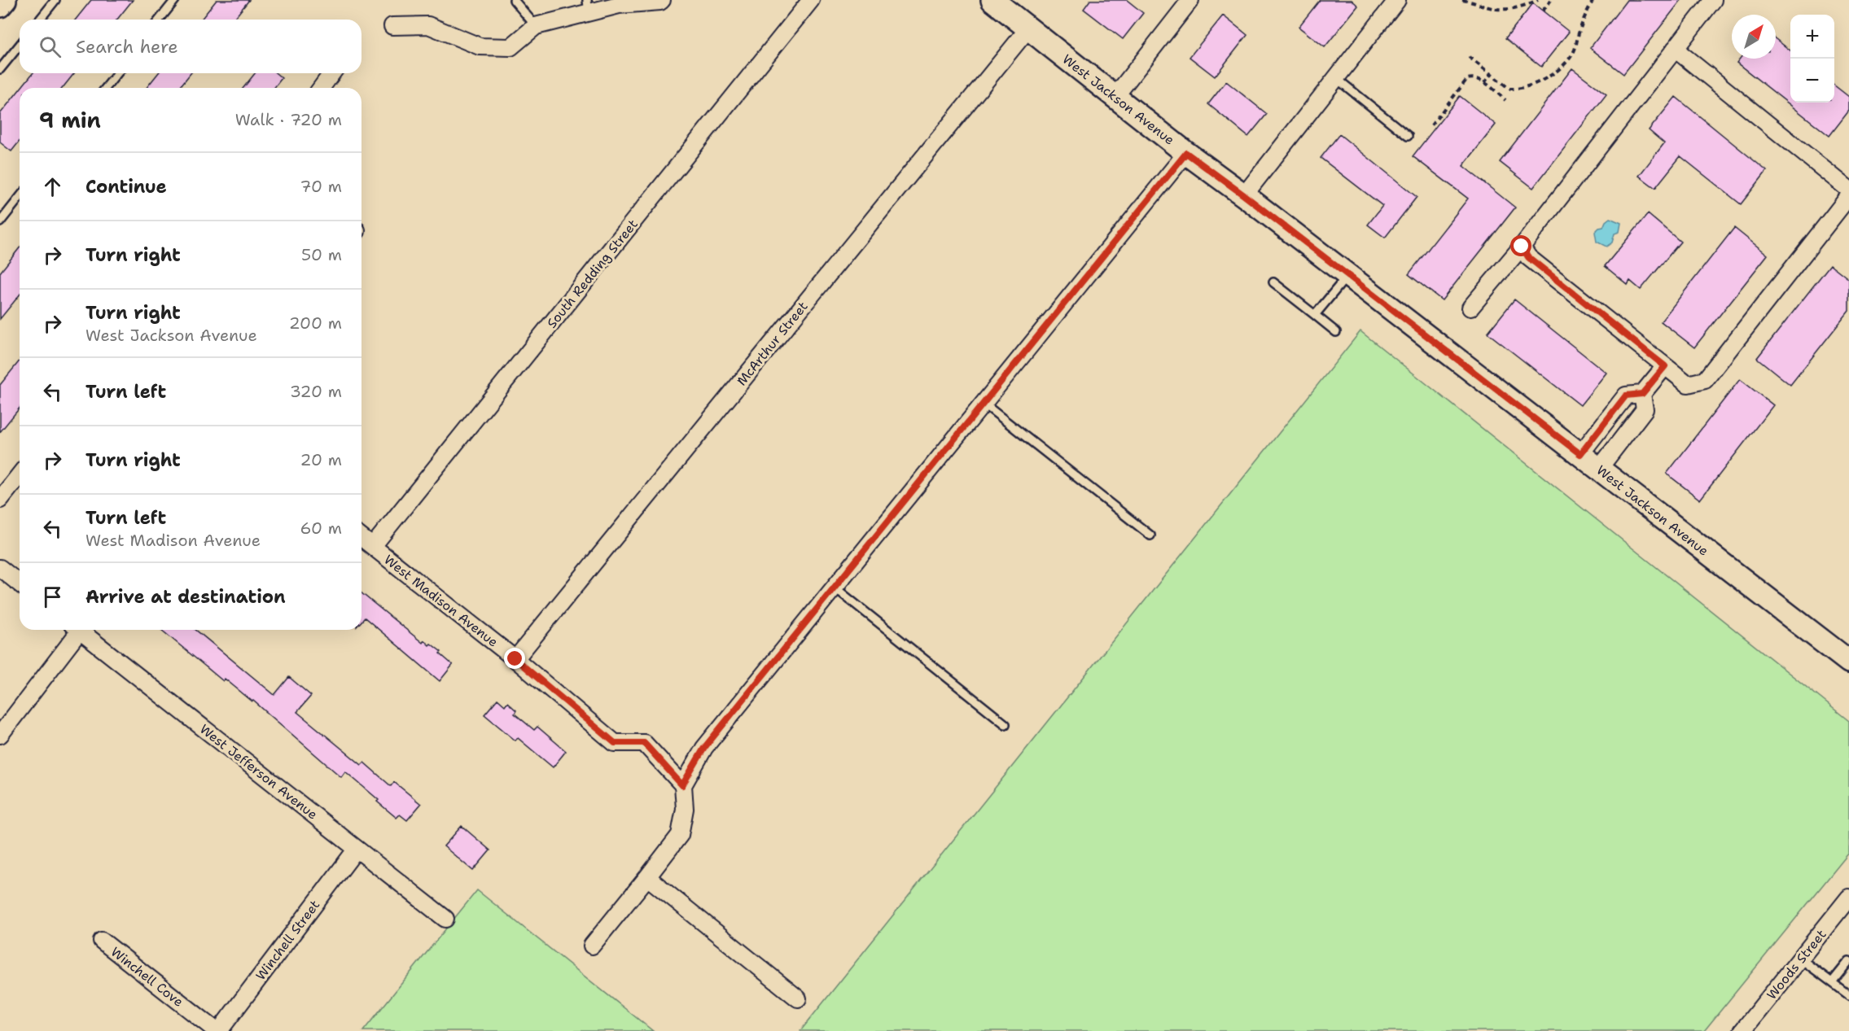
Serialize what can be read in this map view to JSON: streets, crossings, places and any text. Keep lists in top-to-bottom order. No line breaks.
{"streets":{"street":["West Jackson Avenue","South Redding Street","McArthur Street","West Madison Avenue","West Jefferson Avenue","Winchell Street","Woods Street","Winchell Cove"]},"crossings":[["West Jackson Avenue","McArthur Street"],["South Redding Street","West Madison Avenue"],["McArthur Street","West Madison Avenue"],["West Jefferson Avenue","Winchell Street"],["Winchell Street","Winchell Cove"]],"north":"top right","page":{"map_buttons":["+","−"],"search":"Search here","heading":["9 min","Walk · 720 m"],"list":[["Continue","70 m"],["Turn right","50 m"],["Turn right","West Jackson Avenue","200 m"],["Turn left","320 m"],["Turn right","20 m"],["Turn left","West Madison Avenue","60 m"],"Arrive at destination"]}}
